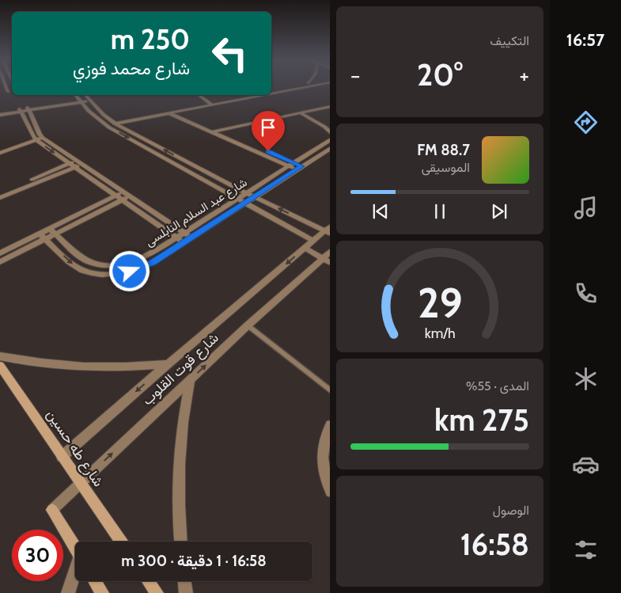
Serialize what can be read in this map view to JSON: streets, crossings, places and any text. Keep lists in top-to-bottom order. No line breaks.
{"streets":{"street":["شارع عبد السلام النابلسى","شارع قوت القلوب","شارع طه حسين"]},"crossings":[["شارع قوت القلوب","شارع طه حسين"]],"page":{"tabs":"16:57","tile":["التكييف",["المدى · 55%","275 km"],["الوصول","16:58"]],"turn":["250 m","شارع محمد فوزي"],"heat":["−","20°","+"],"song":["88.7 FM","الموسيقى"],"limit":"30","trip":"16:58 · 1 دقيقة · 300 m","gauge":["29","km/h"]}}
